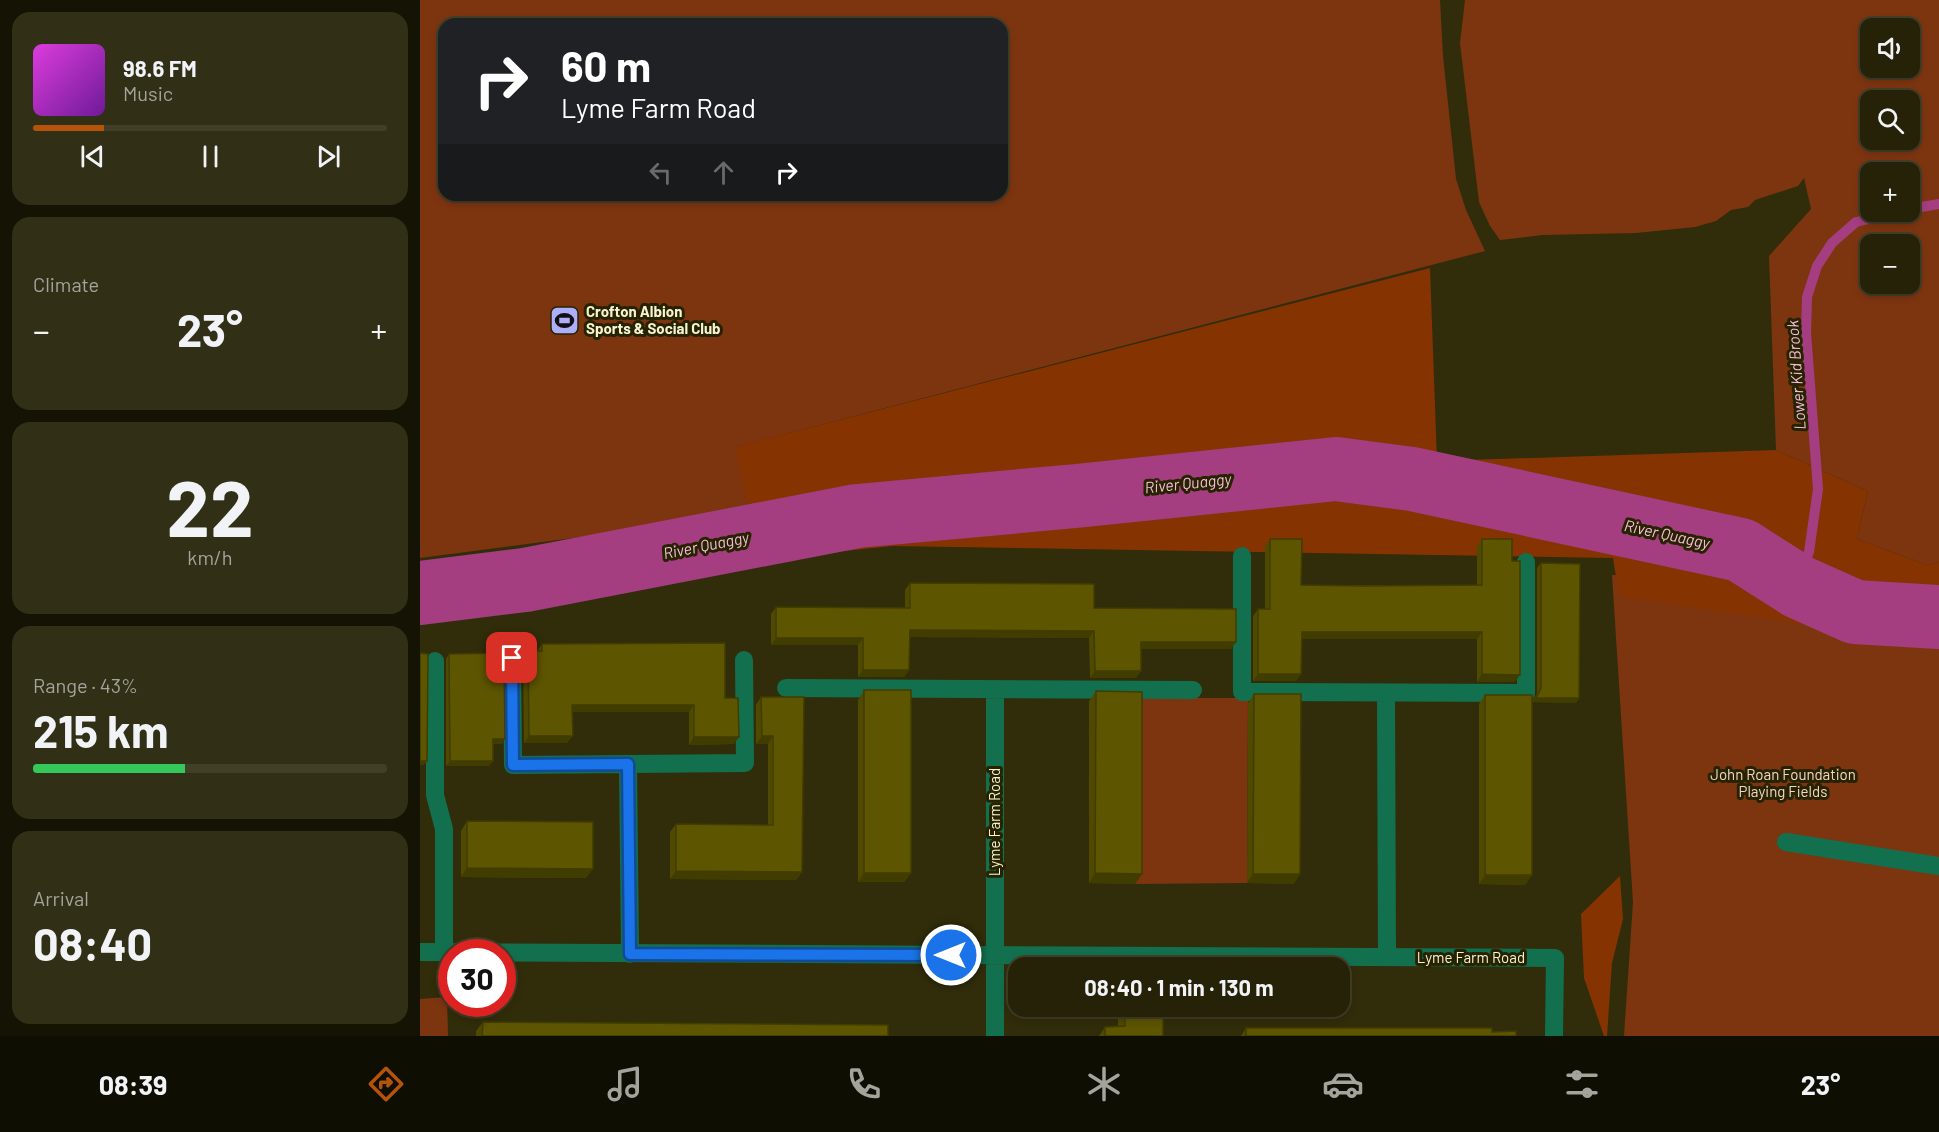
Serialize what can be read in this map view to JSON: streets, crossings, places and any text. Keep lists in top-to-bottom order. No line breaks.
{"streets":{"street":["Lyme Farm Road"]},"water":["Lower Kid Brook","River Quaggy"],"parks":["John Roan Foundation Playing Fields"],"places":{"sports":["Crofton Albion Sports & Social Club"]},"page":{"map_buttons":["+","−"],"turn":["60 m","Lyme Farm Road"],"song":["98.6 FM","Music"],"tile":["Climate",["22","km/h"],["Range · 43%","215 km"],["Arrival","08:40"]],"heat":["−","23°","+"],"limit":"30","trip":"08:40 · 1 min · 130 m","tabs":["08:39","23°"]}}
